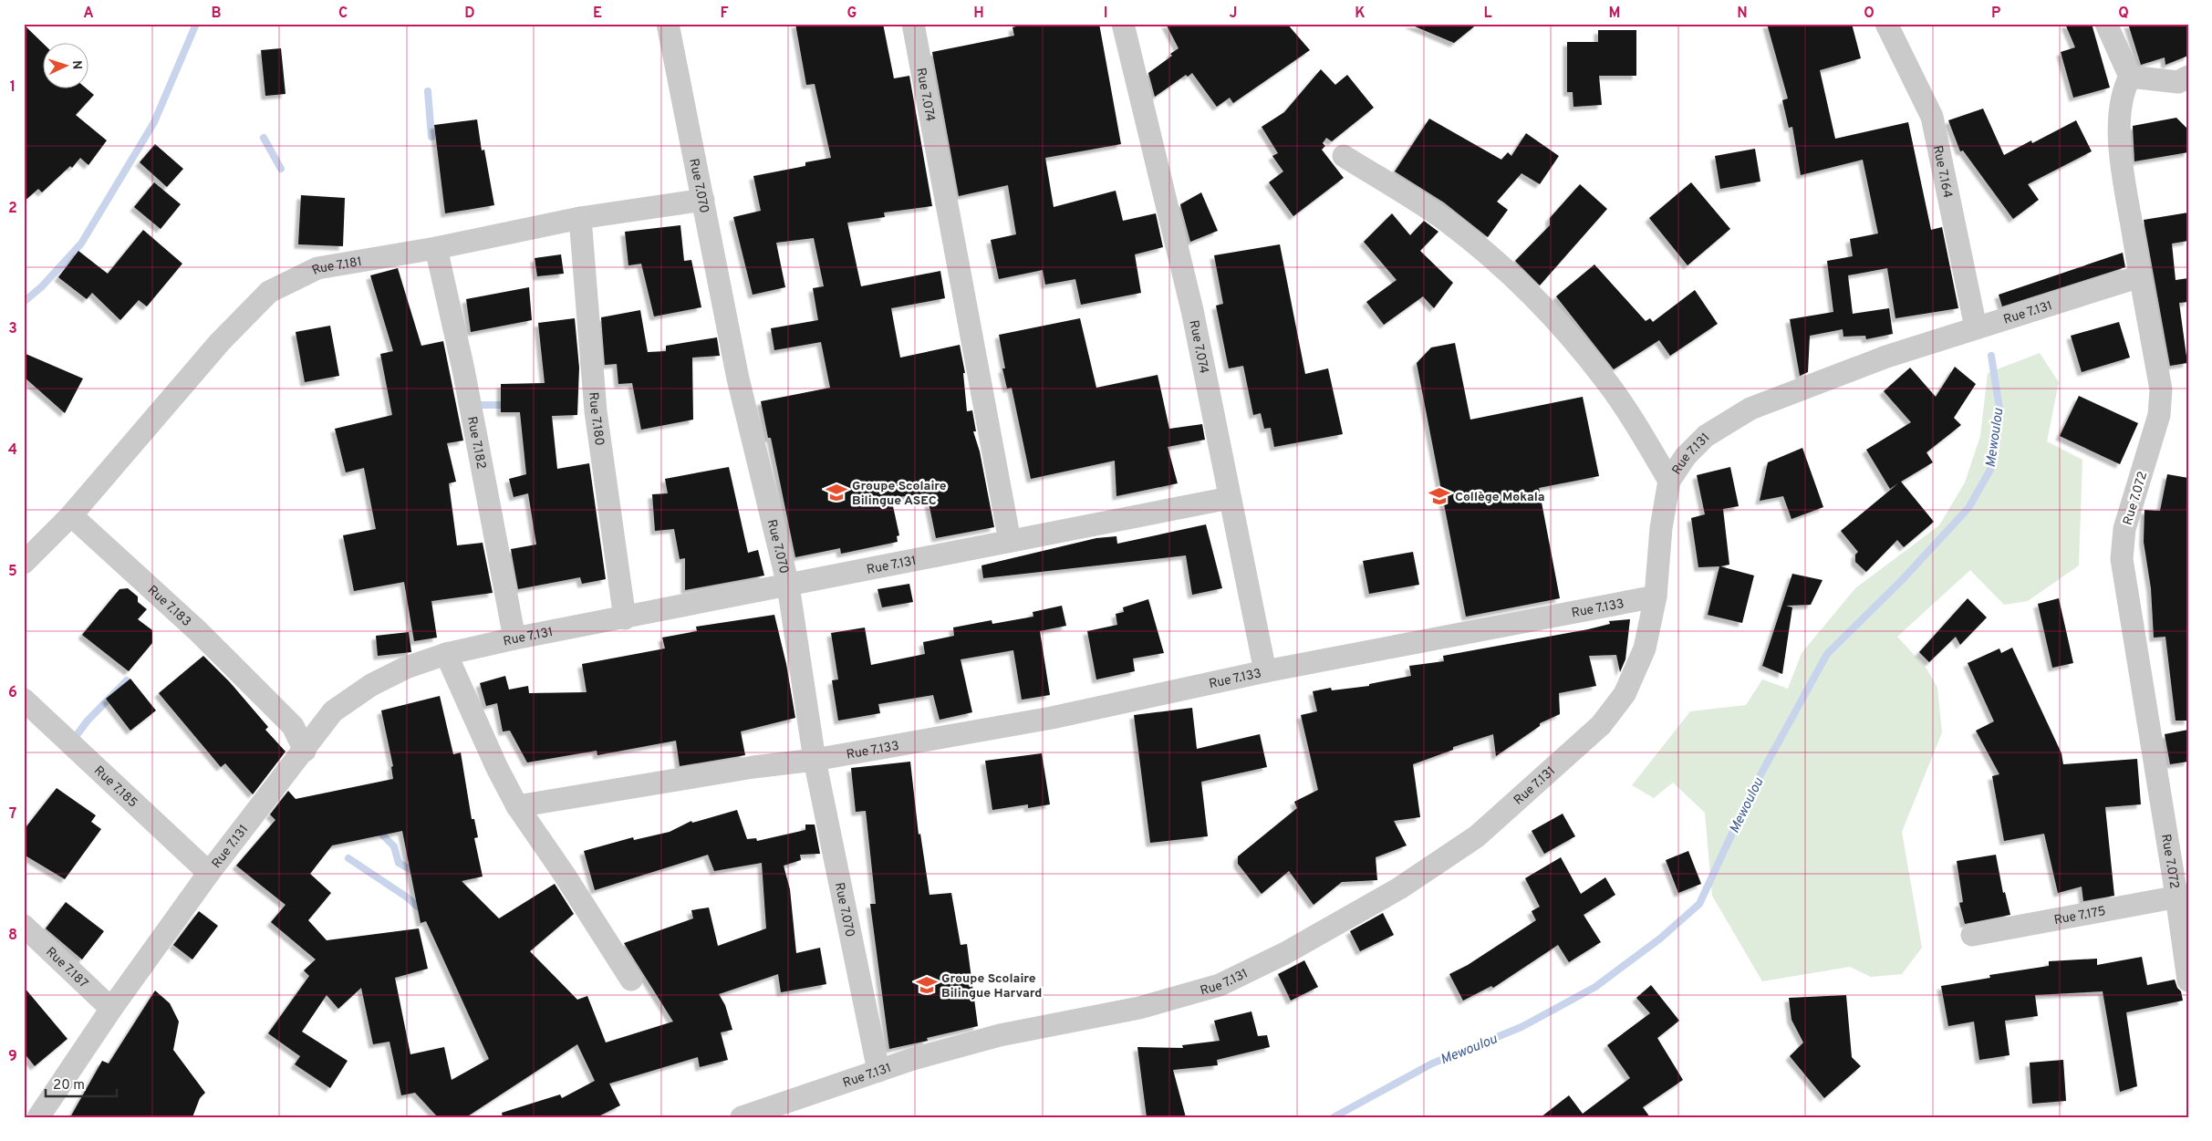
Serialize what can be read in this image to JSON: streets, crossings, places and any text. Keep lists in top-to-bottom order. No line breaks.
{"streets":{"street":["Rue 7.074","Rue 7.164","Rue 7.070","Rue 7.181","Rue 7.131","Rue 7.180","Rue 7.182","Rue 7.072","Rue 7.183","Rue 7.133","Rue 7.185","Rue 7.175","Rue 7.187"]},"crossings":[["Rue 7.074","Rue 7.131"],["Rue 7.074","Rue 7.133"],["Rue 7.164","Rue 7.131"],["Rue 7.070","Rue 7.181"],["Rue 7.070","Rue 7.131"],["Rue 7.070","Rue 7.133"],["Rue 7.181","Rue 7.180"],["Rue 7.181","Rue 7.182"],["Rue 7.181","Rue 7.183"],["Rue 7.131","Rue 7.180"],["Rue 7.131","Rue 7.182"],["Rue 7.131","Rue 7.072"],["Rue 7.131","Rue 7.183"],["Rue 7.131","Rue 7.133"],["Rue 7.131","Rue 7.185"],["Rue 7.131","Rue 7.187"],["Rue 7.072","Rue 7.175"]],"water":["Mewoulou"],"places":{"school or university":["Groupe Scolaire Bilingue ASEC","Collège Mokala","Groupe Scolaire Bilingue Harvard"]},"scale_bar":"20 m","north":"right","grid":{"columns":["A","B","C","D","E","F","G","H","I","J","K","L","M","N","O","P","Q"],"rows":["1","2","3","4","5","6","7","8","9"]}}
